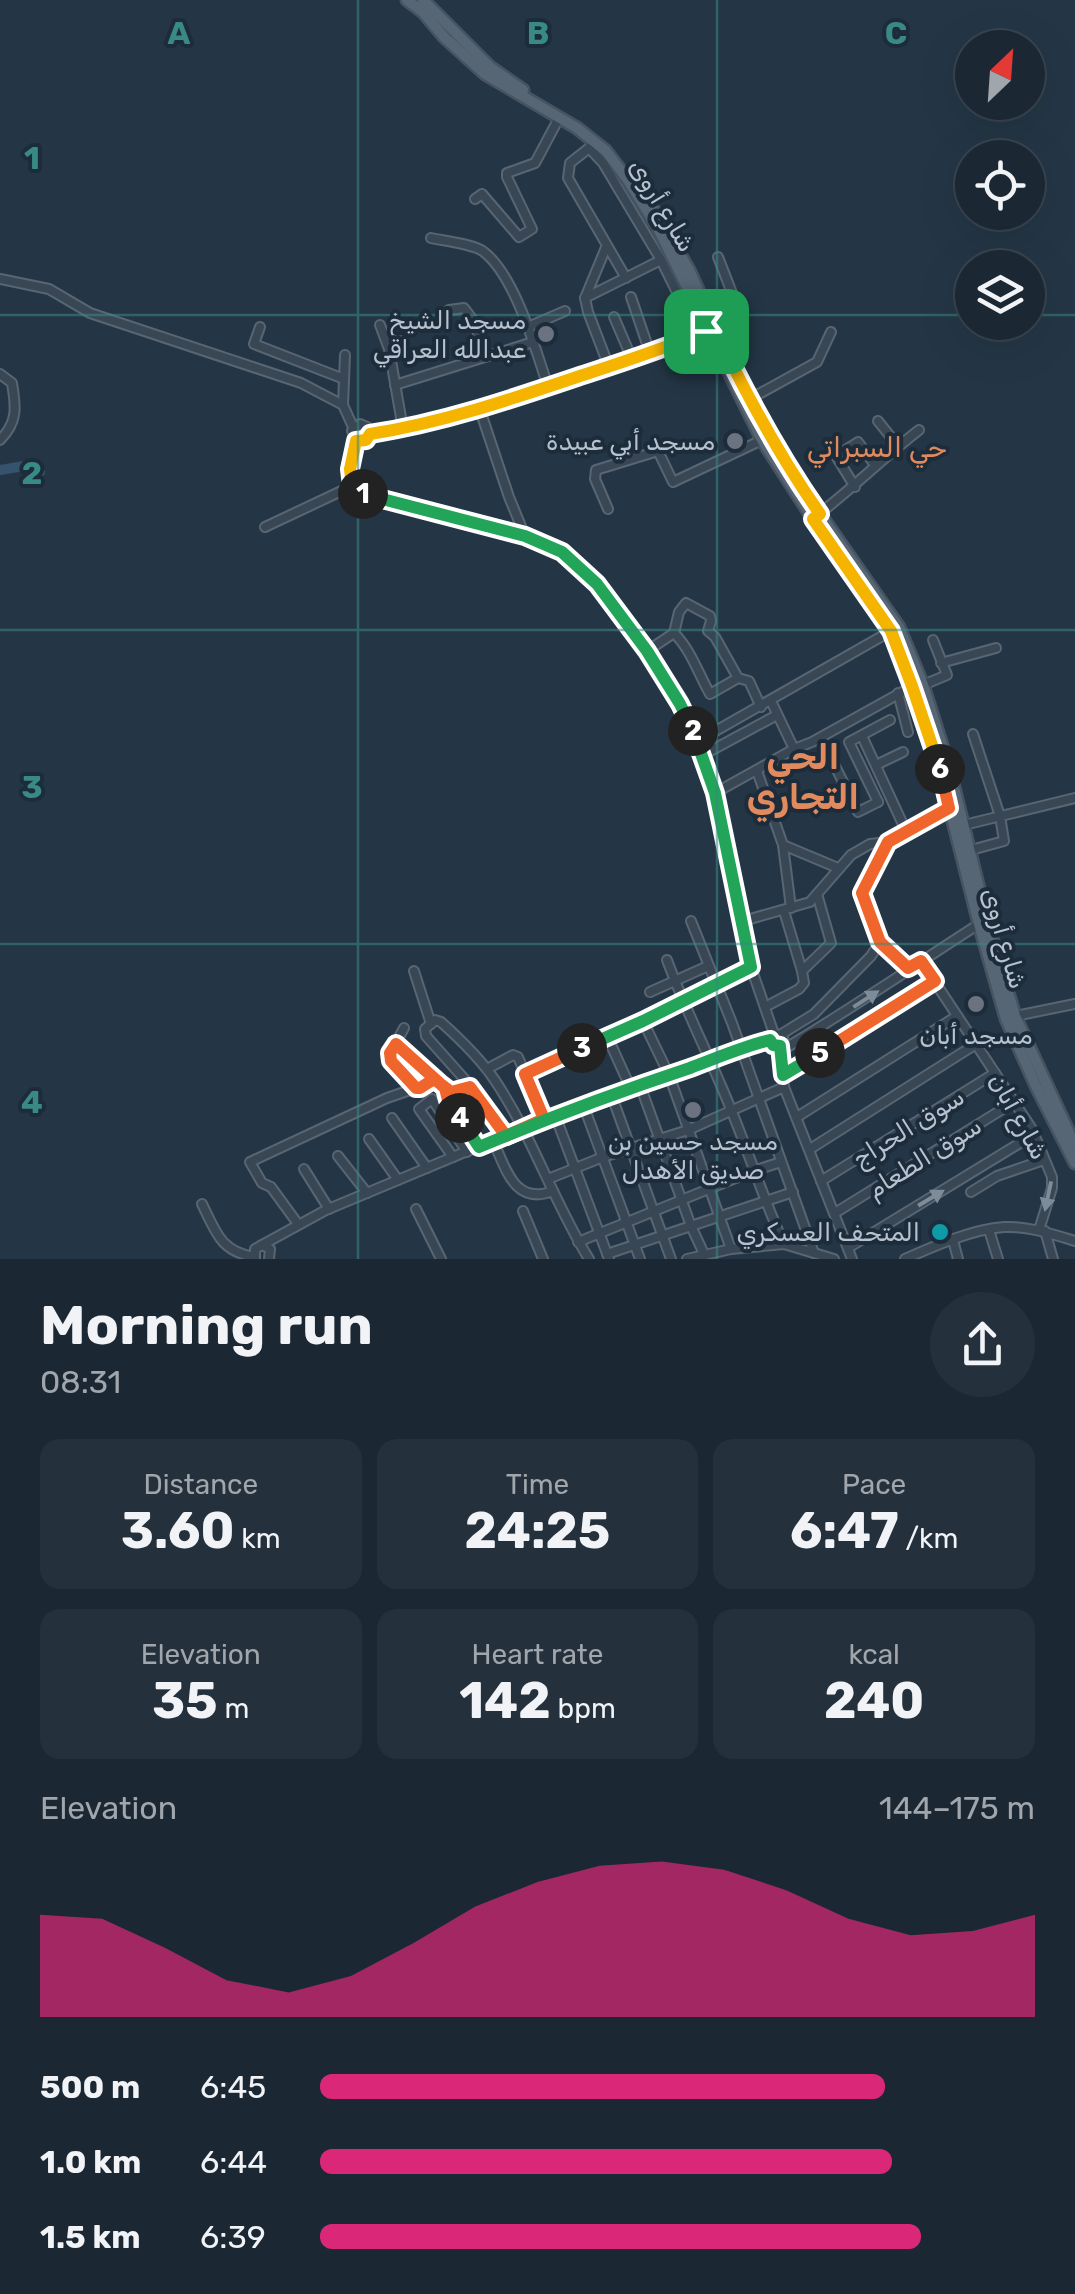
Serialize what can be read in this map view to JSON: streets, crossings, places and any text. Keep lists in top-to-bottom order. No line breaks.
{"streets":{"main road":["شارع أروى"],"street":["شارع أبان","سوق الحراج","سوق الطعام"]},"crossings":[["شارع أبان","سوق الحراج"],["شارع أبان","سوق الطعام"]],"districts":["حي السبراتي","الحي التجاري"],"places":["مسجد الشيخ عبدالله العراقي","مسجد أبي عبيدة","مسجد أبان","مسجد حسين بن صديق الأهدل","المتحف العسكري"],"north":"top right","page":{"pins":["1","2","6","3","5","4"],"heading":["Morning run","08:31"],"stats":[["Distance","3.60 km"],["Time","24:25"],["Pace","6:47 /km"],["Elevation","35 m"],["Heart rate","142 bpm"],["kcal","240"]],"chart":["Elevation","144–175 m"],"list":[{"name":"500 m","note":"6:45"},{"name":"1.0 km","note":"6:44"},{"name":"1.5 km","note":"6:39"}]},"grid":{"columns":["A","B","C"],"rows":["1","2","3","4"]}}
